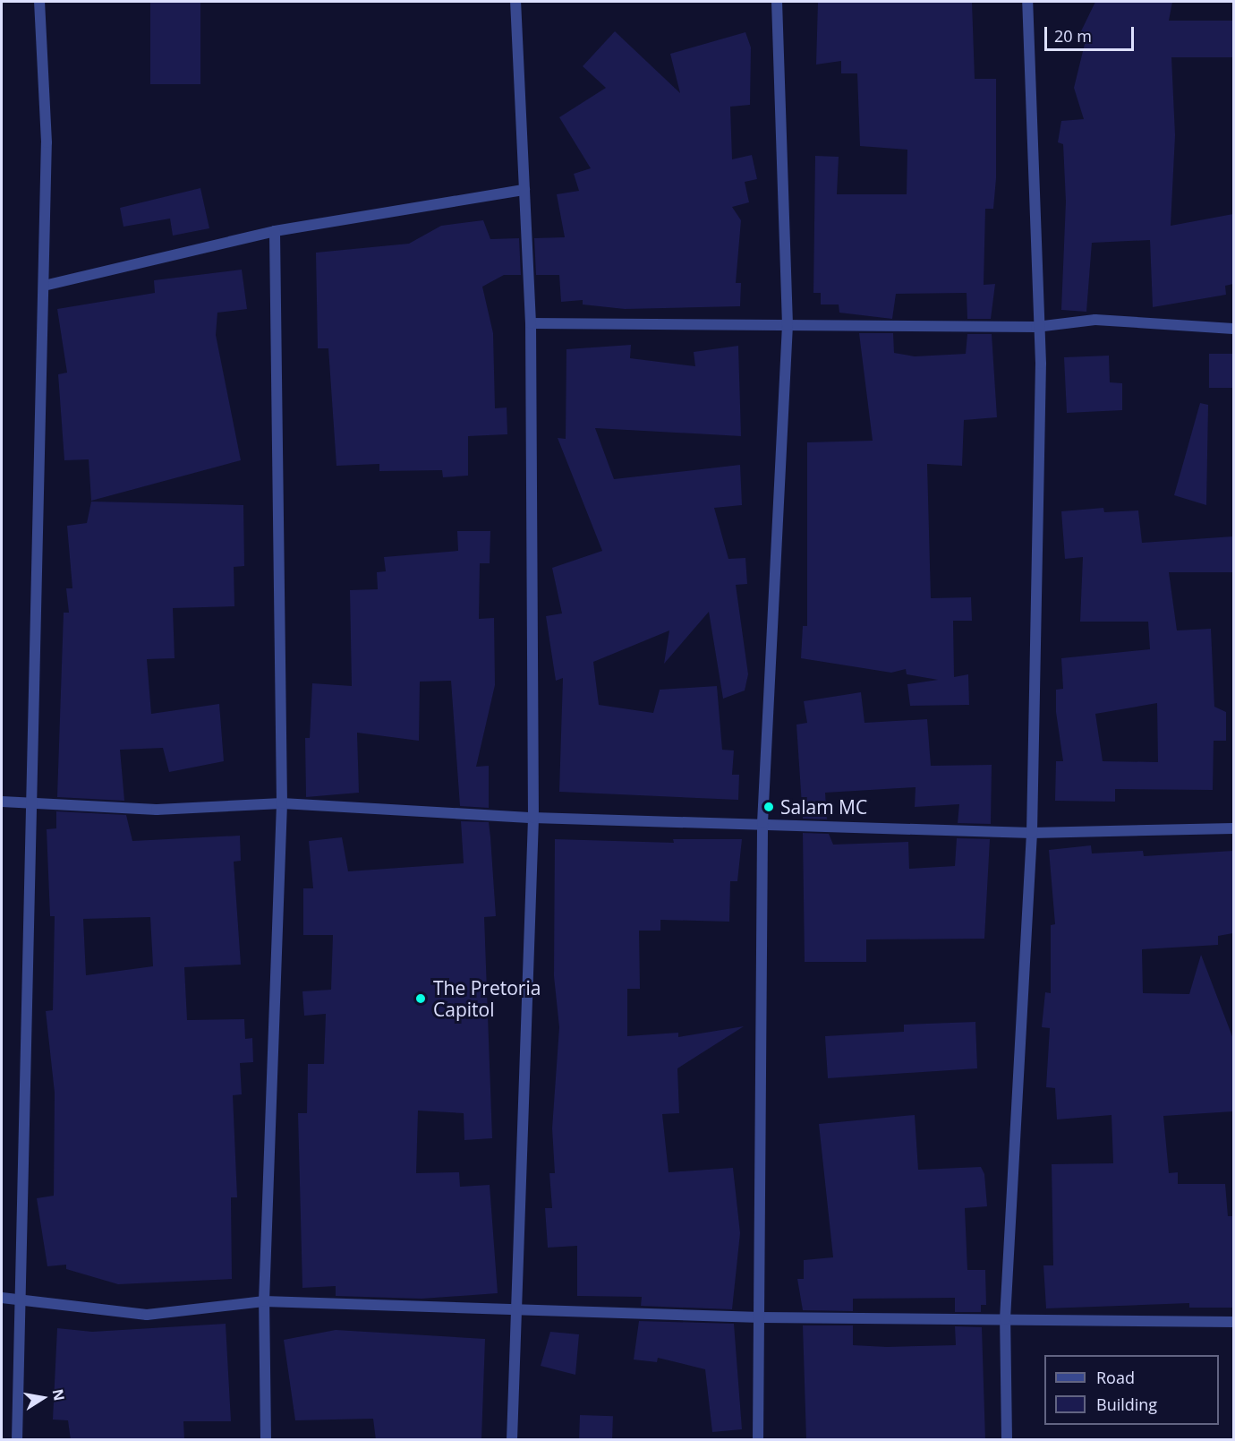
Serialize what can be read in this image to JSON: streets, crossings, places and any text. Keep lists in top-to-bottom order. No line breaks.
{"places":["Salam MC","The Pretoria Capitol"],"legend":["Road","Building"],"scale_bar":"20 m","north":"right"}
